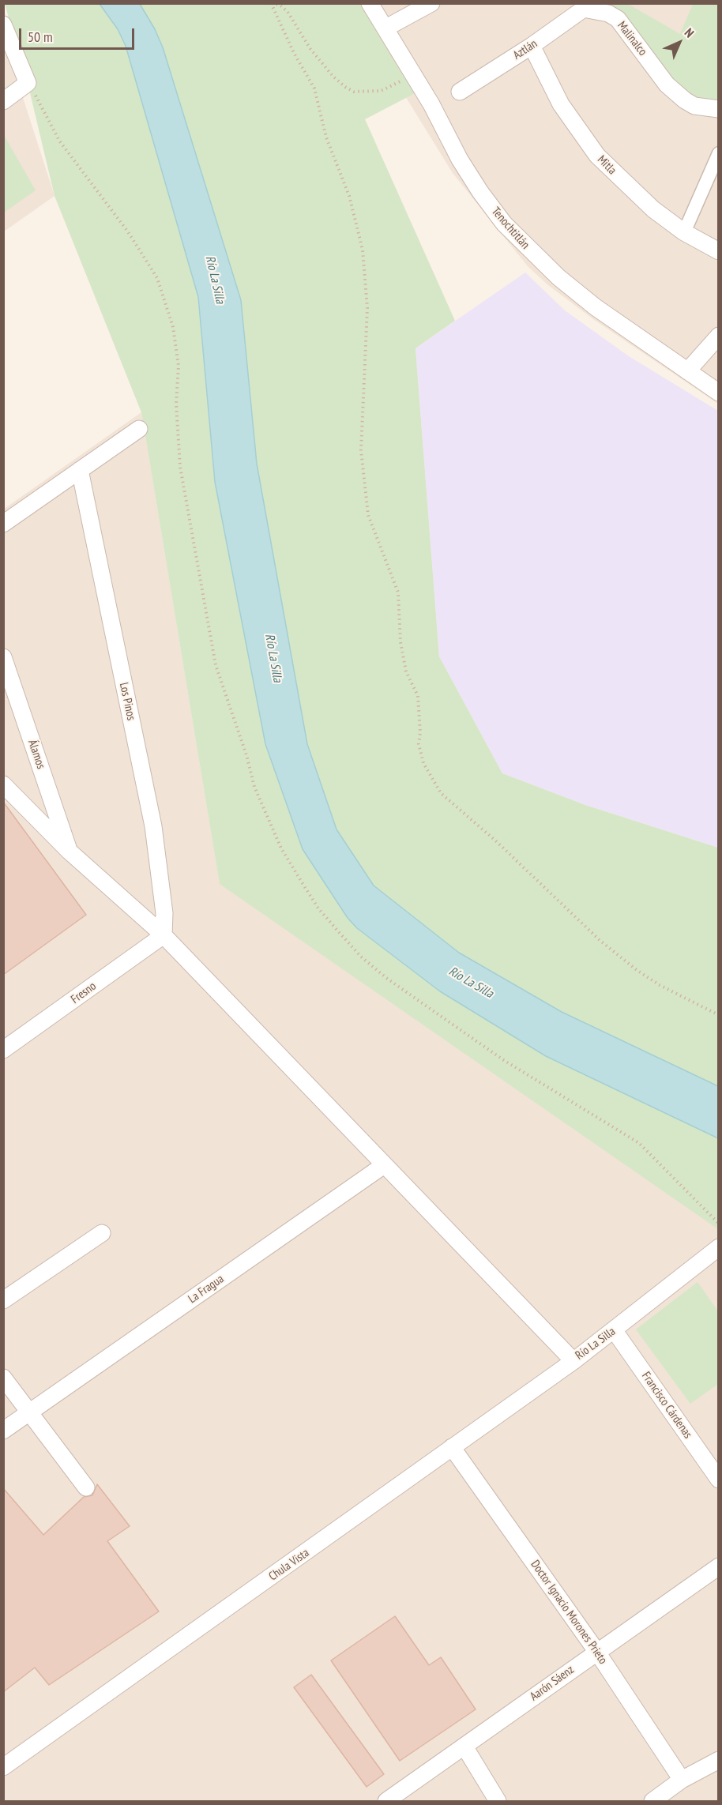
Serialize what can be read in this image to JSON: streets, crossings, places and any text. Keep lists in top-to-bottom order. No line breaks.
{"streets":{"street":["Malinalco","Aztlán","Mitla","Tenochtitlán","Los Pinos","Álamos","Fresno","La Fragua","Río La Silla","Francisco Cárdenas","Chula Vista","Doctor Ignacio Morones Prieto","Aarón Sáenz"]},"crossings":[["Malinalco","Aztlán"],["Aztlán","Mitla"],["Los Pinos","Fresno"],["Los Pinos","Río La Silla"],["Álamos","Río La Silla"],["Fresno","Río La Silla"],["La Fragua","Río La Silla"],["Río La Silla","Francisco Cárdenas"],["Río La Silla","Chula Vista"],["Chula Vista","Doctor Ignacio Morones Prieto"],["Doctor Ignacio Morones Prieto","Aarón Sáenz"]],"water":["Río La Silla"],"scale_bar":"50 m","north":"top right"}
